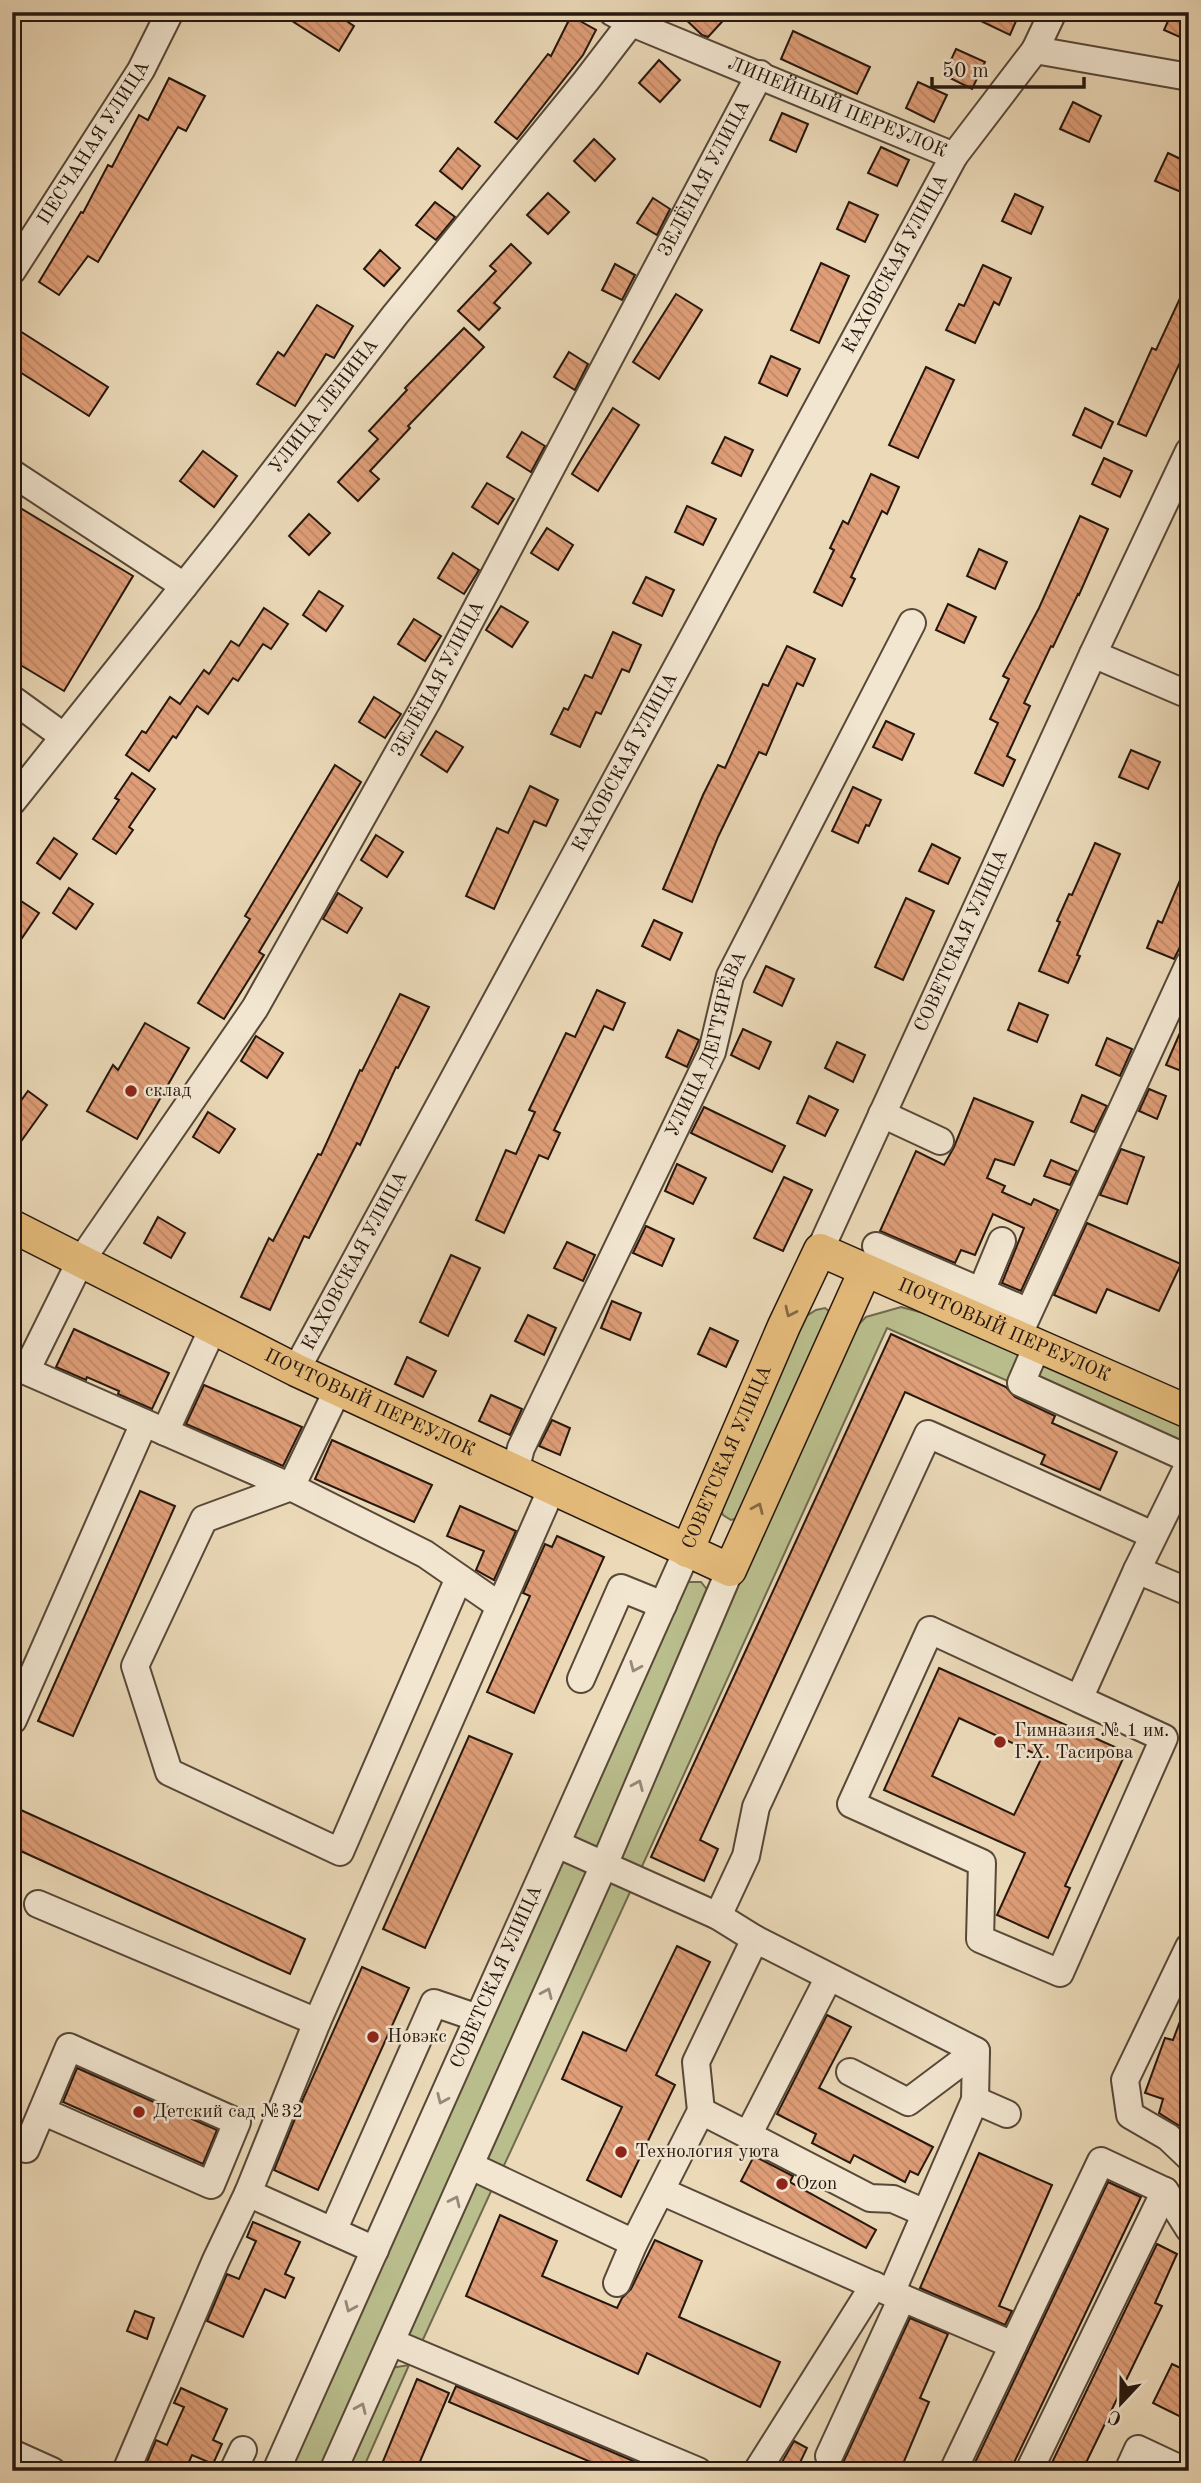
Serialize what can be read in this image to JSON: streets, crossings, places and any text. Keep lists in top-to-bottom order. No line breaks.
{"streets":{"main road":["СОВЕТСКАЯ УЛИЦА","ПОЧТОВЫЙ ПЕРЕУЛОК"],"street":["ЛИНЕЙНЫЙ ПЕРЕУЛОК","ПЕСЧАНАЯ УЛИЦА","ЗЕЛЁНАЯ УЛИЦА","КАХОВСКАЯ УЛИЦА","УЛИЦА ЛЕНИНА","УЛИЦА ДЕГТЯРЁВА"]},"crossings":[["ЛИНЕЙНЫЙ ПЕРЕУЛОК","ЗЕЛЁНАЯ УЛИЦА"],["ЛИНЕЙНЫЙ ПЕРЕУЛОК","КАХОВСКАЯ УЛИЦА"],["ЛИНЕЙНЫЙ ПЕРЕУЛОК","УЛИЦА ЛЕНИНА"],["ЗЕЛЁНАЯ УЛИЦА","ПОЧТОВЫЙ ПЕРЕУЛОК"],["КАХОВСКАЯ УЛИЦА","ПОЧТОВЫЙ ПЕРЕУЛОК"],["СОВЕТСКАЯ УЛИЦА","ПОЧТОВЫЙ ПЕРЕУЛОК"],["УЛИЦА ДЕГТЯРЁВА","ПОЧТОВЫЙ ПЕРЕУЛОК"]],"places":["склад","Гимназия № 1 им. Г.Х. Тасирова","Новэкс","Детский сад №32","Технология уюта","Ozon"],"scale_bar":"50 m","north":"bottom"}
